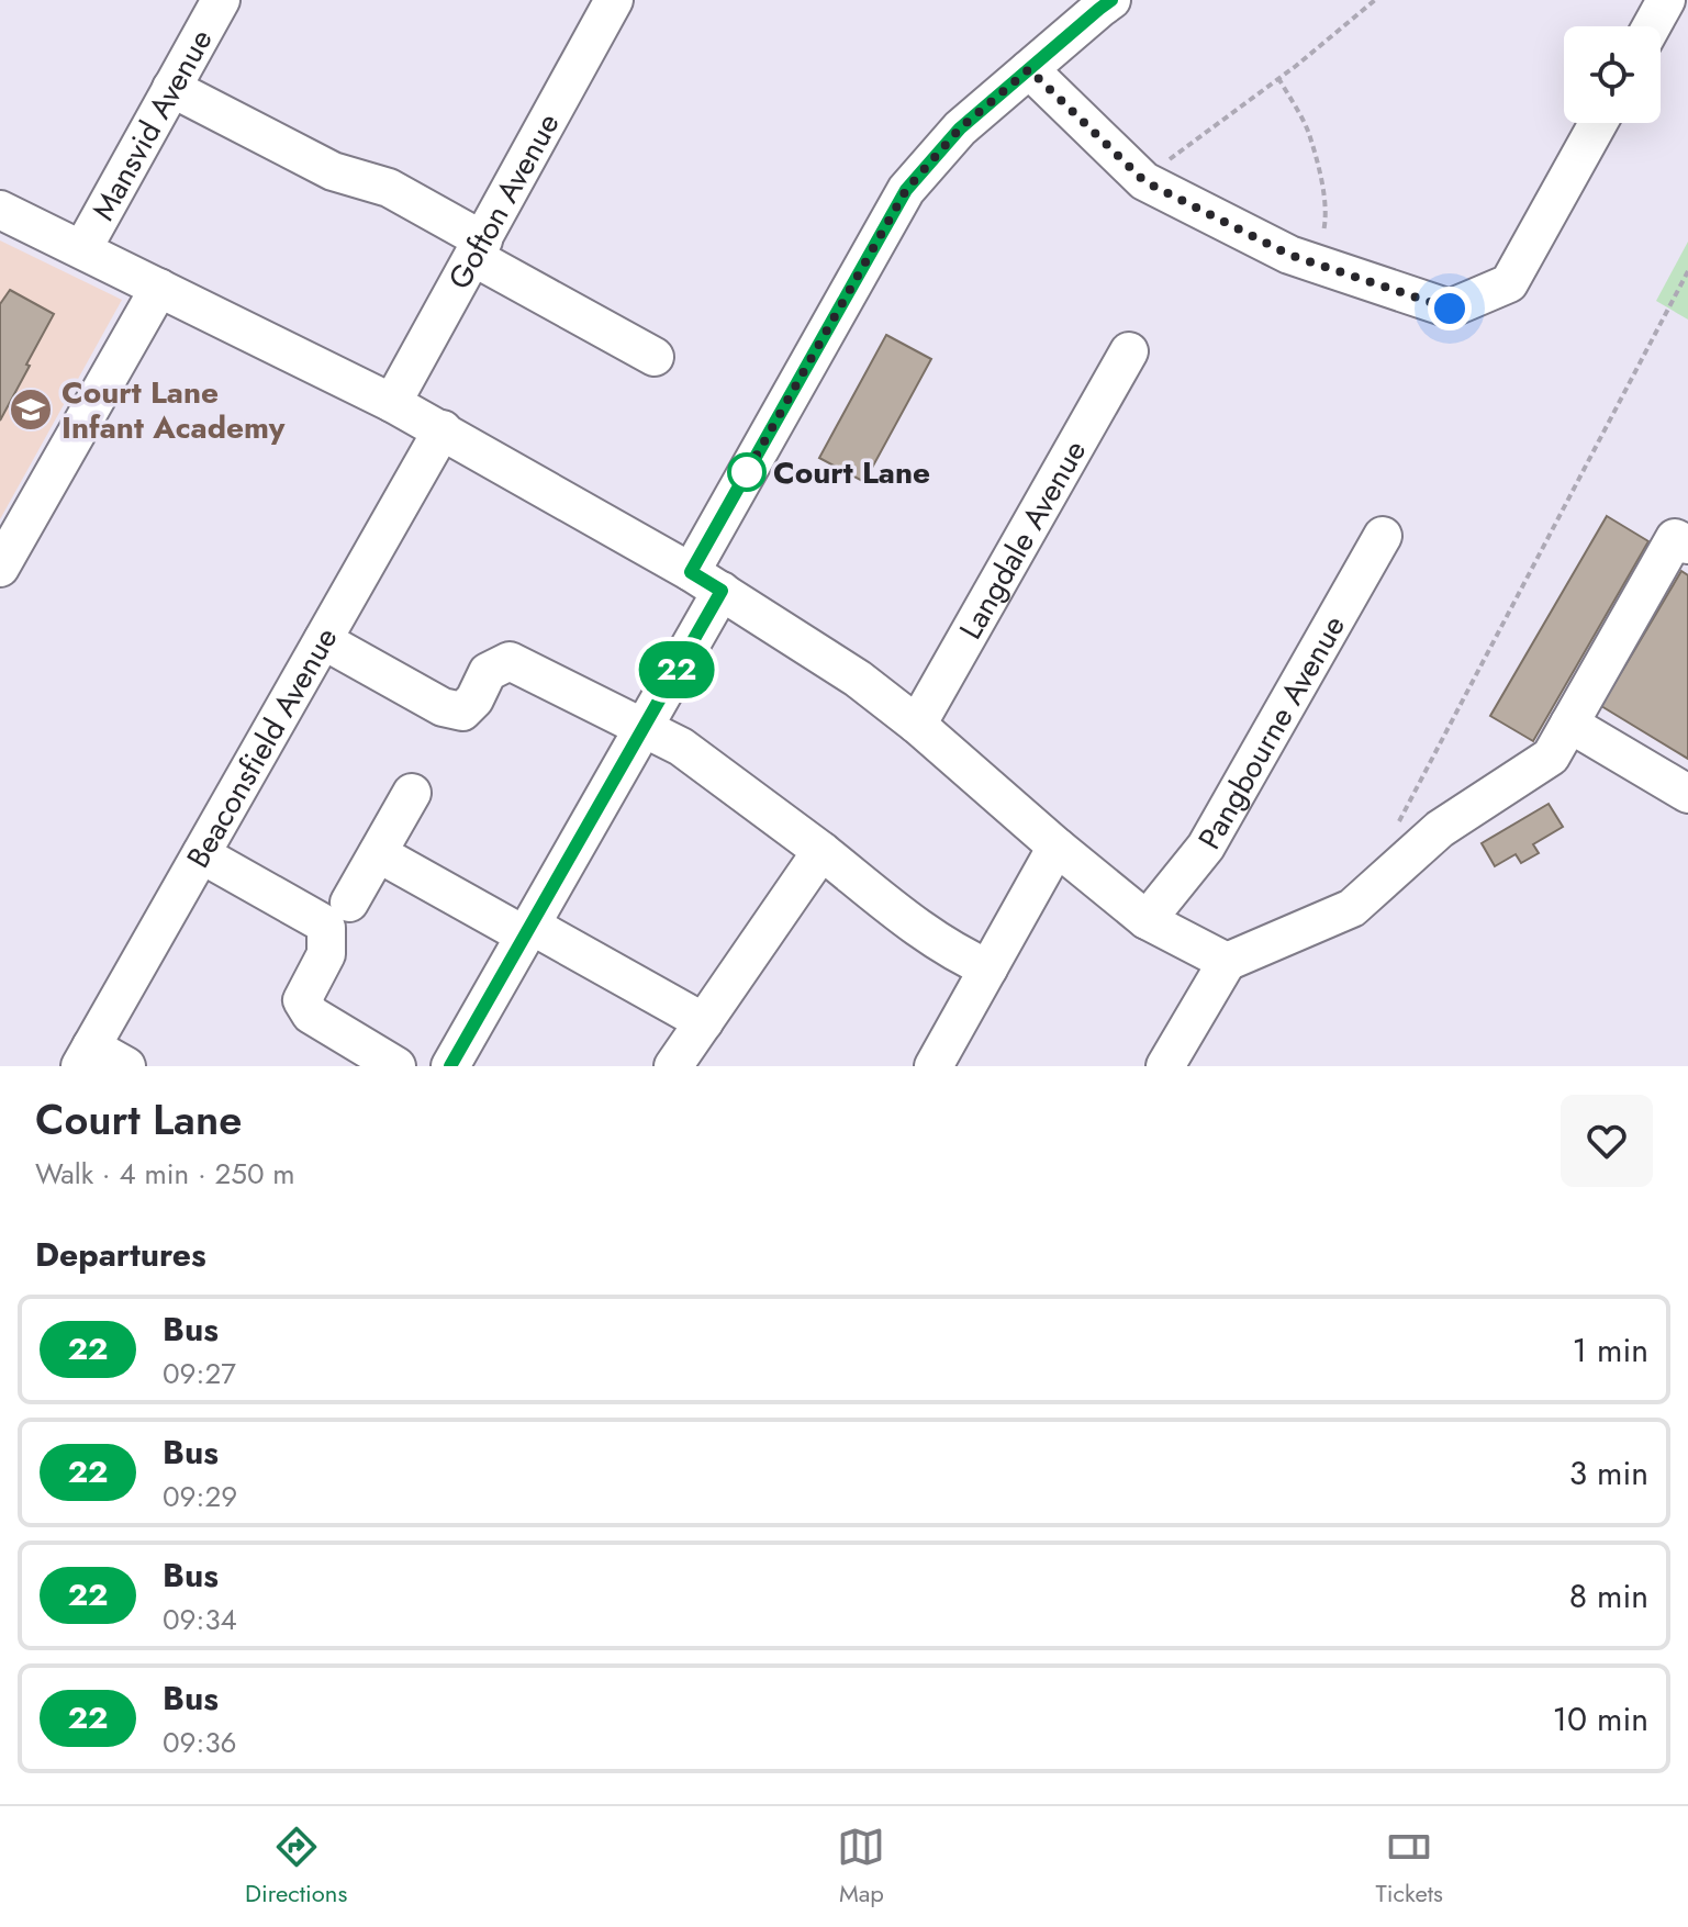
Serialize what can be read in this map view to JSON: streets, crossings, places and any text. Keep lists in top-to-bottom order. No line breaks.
{"streets":{"street":["Mansvid Avenue","Gofton Avenue","Langdale Avenue","Pangbourne Avenue","Beaconsfield Avenue"]},"places":{"school or university":["Court Lane Infant Academy"],"other":["Court Lane"]},"lines":["bus line 22"],"page":{"on_map":"22","heading":[["Court Lane","Walk · 4 min · 250 m"],"Departures"],"list":[{"mark":"22","name":"Bus","note":"09:27","value":"1 min"},{"mark":"22","name":"Bus","note":"09:29","value":"3 min"},{"mark":"22","name":"Bus","note":"09:34","value":"8 min"},{"mark":"22","name":"Bus","note":"09:36","value":"10 min"}],"tabs":["Directions","Map","Tickets"]}}
